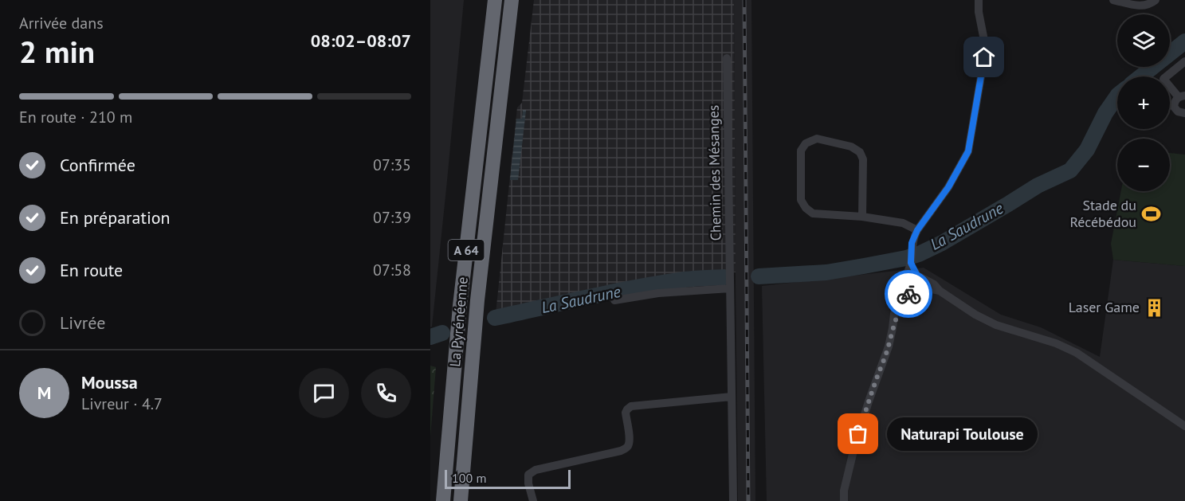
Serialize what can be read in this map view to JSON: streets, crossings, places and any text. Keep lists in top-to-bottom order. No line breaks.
{"streets":{"highway":["A 64","La Pyrénéenne"],"street":["Chemin des Mésanges"]},"water":["La Saudrune"],"places":{"sports":["Stade du Récébédou"],"building":["Laser Game"],"other":["Naturapi Toulouse"]},"scale_bar":"100 m","page":{"heading":["2 min","Arrivée dans","08:02–08:07"],"panel":["Moussa","Livreur · 4.7"],"map_buttons":["+","−"],"bar":"En route · 210 m","list":[["Confirmée","07:35"],["En préparation","07:39"],["En route","07:58"],"Livrée"],"round":"M","bubble":"Naturapi Toulouse","scale":"100 m"}}
